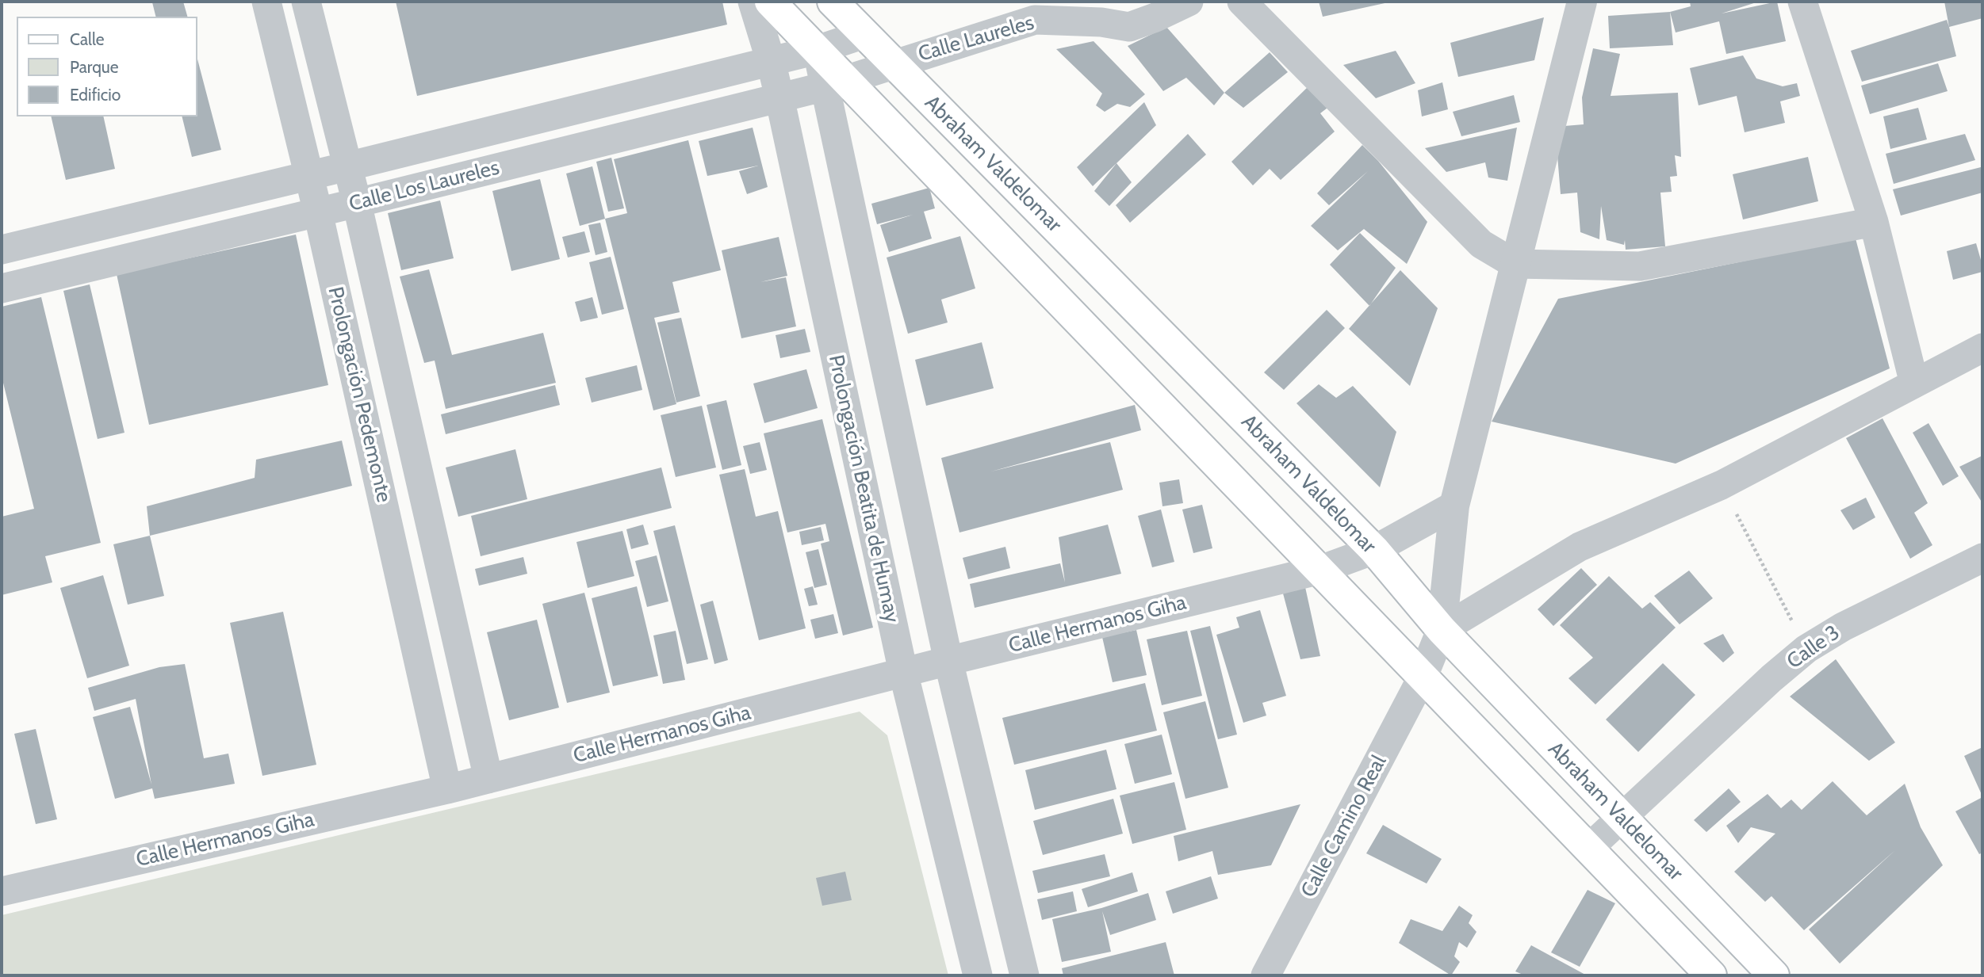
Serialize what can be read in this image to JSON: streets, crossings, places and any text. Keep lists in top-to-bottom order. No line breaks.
{"streets":{"main road":["Abraham Valdelomar"],"street":["Calle Laureles","Calle Los Laureles","Prolongación Pedemonte","Prolongación Beatita de Humay","Calle Hermanos Giha","Calle 3","Calle Camino Real"]},"crossings":[["Calle Laureles","Abraham Valdelomar"],["Calle Laureles","Calle Los Laureles"],["Abraham Valdelomar","Calle Los Laureles"],["Abraham Valdelomar","Calle Hermanos Giha"],["Abraham Valdelomar","Calle 3"],["Calle Los Laureles","Prolongación Pedemonte"],["Calle Los Laureles","Prolongación Beatita de Humay"],["Prolongación Pedemonte","Calle Hermanos Giha"],["Prolongación Beatita de Humay","Calle Hermanos Giha"]],"legend":["Calle","Parque","Edificio"]}
